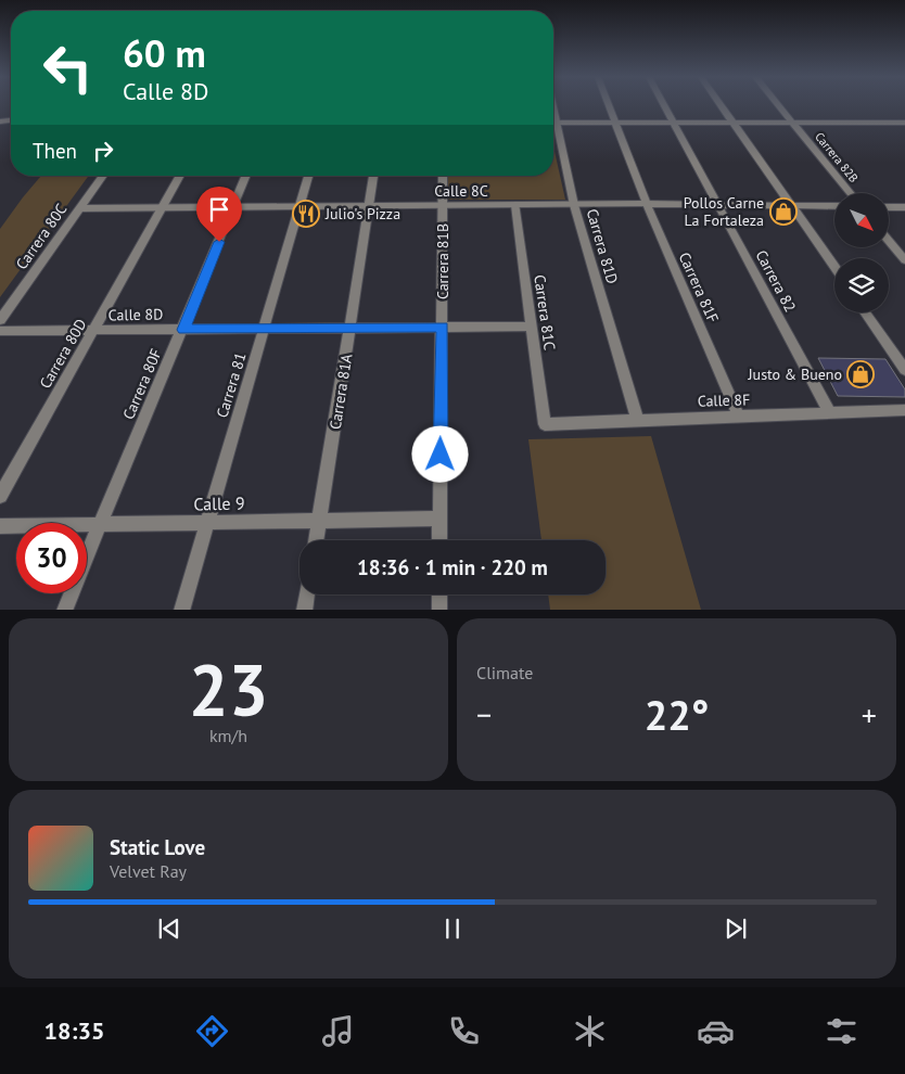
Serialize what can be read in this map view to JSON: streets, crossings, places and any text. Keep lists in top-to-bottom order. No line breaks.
{"streets":{"street":["Carrera 82B","Calle 8C","Carrera 80C","Carrera 81D","Carrera 81B","Carrera 82","Carrera 81F","Carrera 81C","Calle 8D","Carrera 80D","Carrera 80F","Carrera 81","Carrera 81A","Calle 8F","Calle 9"]},"crossings":[["Calle 8C","Carrera 80C"],["Calle 8C","Carrera 81D"],["Calle 8C","Carrera 81B"],["Calle 8C","Carrera 82"],["Calle 8C","Carrera 81F"],["Calle 8C","Carrera 81C"],["Calle 8C","Carrera 80D"],["Calle 8C","Carrera 80F"],["Calle 8C","Carrera 81"],["Calle 8C","Carrera 81A"],["Carrera 81D","Calle 8F"],["Carrera 81B","Calle 8D"],["Carrera 81B","Calle 9"],["Carrera 82","Calle 8F"],["Carrera 81F","Calle 8F"],["Carrera 81C","Calle 8D"],["Carrera 81C","Calle 8F"],["Calle 8D","Carrera 80D"],["Calle 8D","Carrera 80F"],["Calle 8D","Carrera 81"],["Calle 8D","Carrera 81A"],["Carrera 80F","Calle 9"],["Carrera 81","Calle 9"],["Carrera 81A","Calle 9"]],"places":{"shop":["Pollos Carne La Fortaleza","Justo & Bueno"],"restaurant":["Julio's Pizza"]},"north":"bottom right","page":{"turn":["60 m","Calle 8D"],"then":"Then","limit":"30","trip":"18:36 · 1 min · 220 m","tile":[["23","km/h"],"Climate"],"heat":["−","22°","+"],"song":["Static Love","Velvet Ray"],"tabs":"18:35"}}
